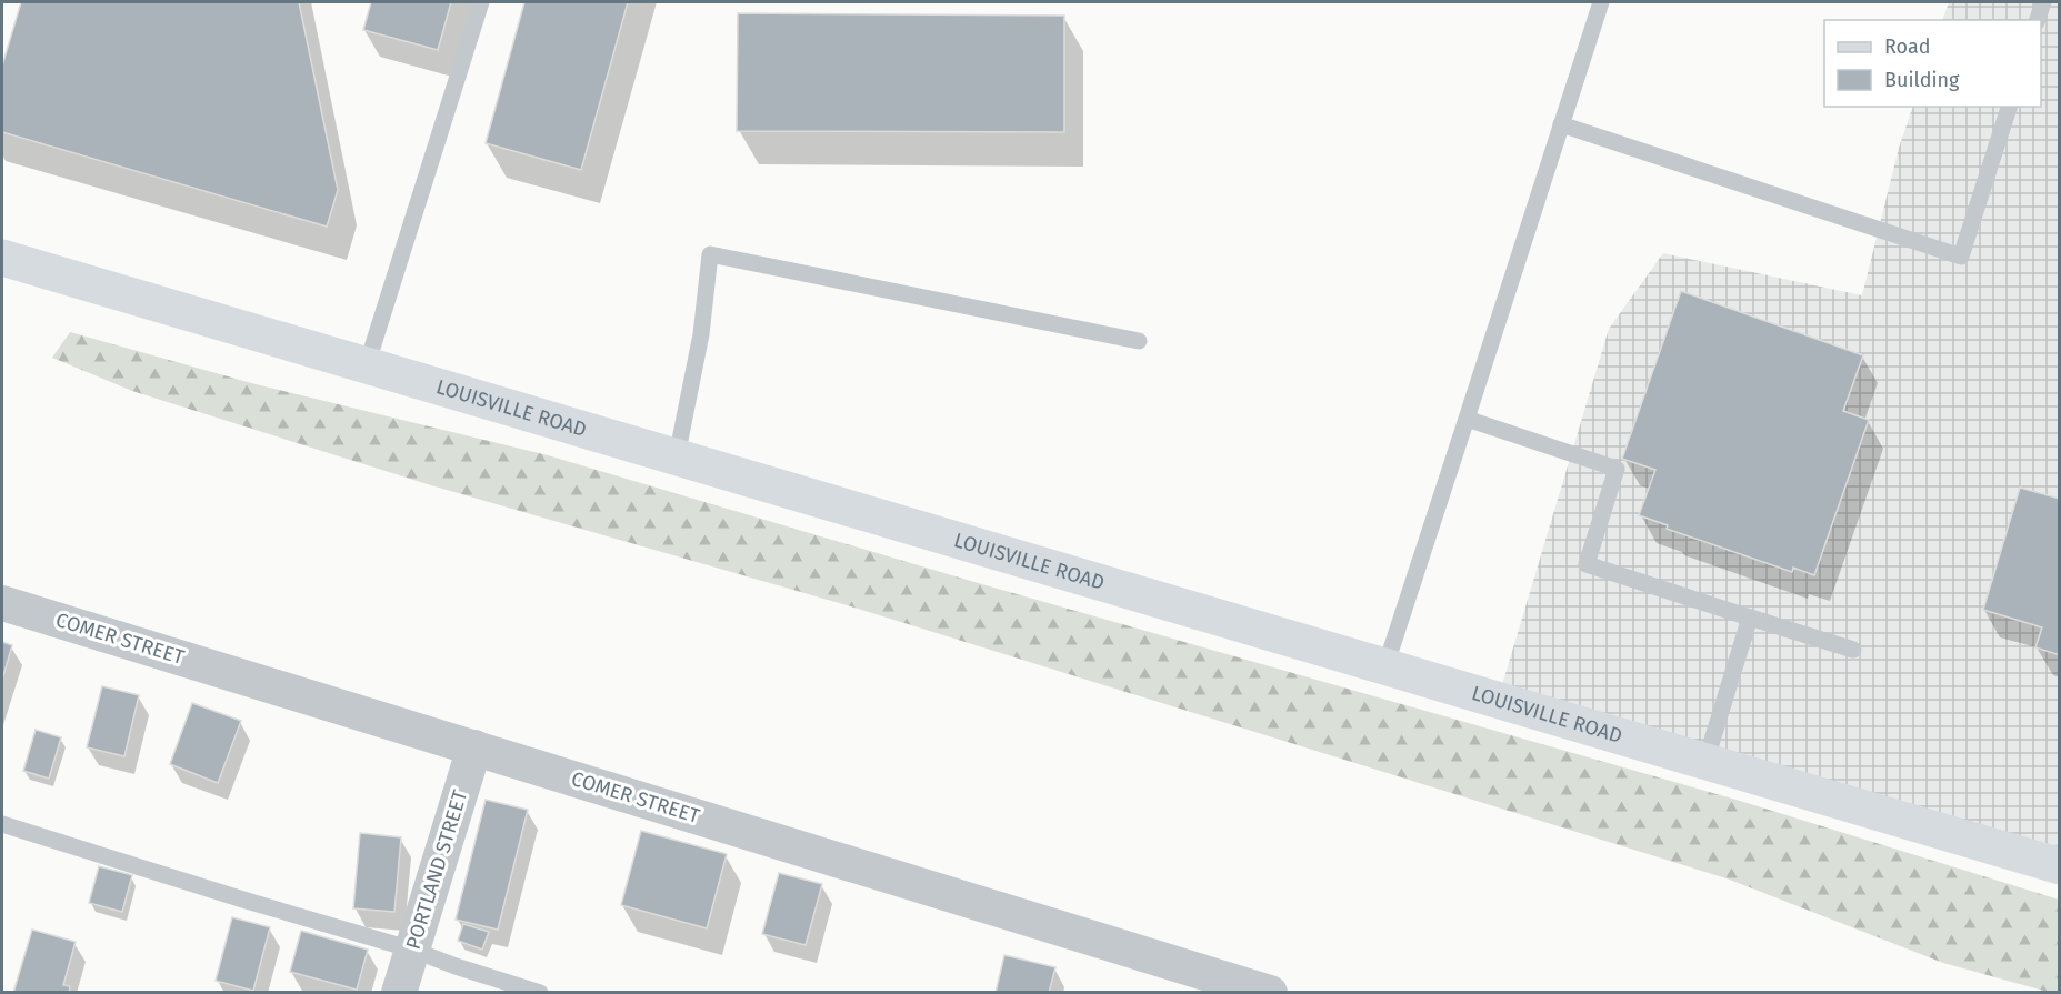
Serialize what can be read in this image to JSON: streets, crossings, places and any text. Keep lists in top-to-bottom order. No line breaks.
{"streets":{"main road":["LOUISVILLE ROAD"],"street":["COMER STREET","PORTLAND STREET"]},"crossings":[["COMER STREET","PORTLAND STREET"]],"legend":["Road","Building"]}
